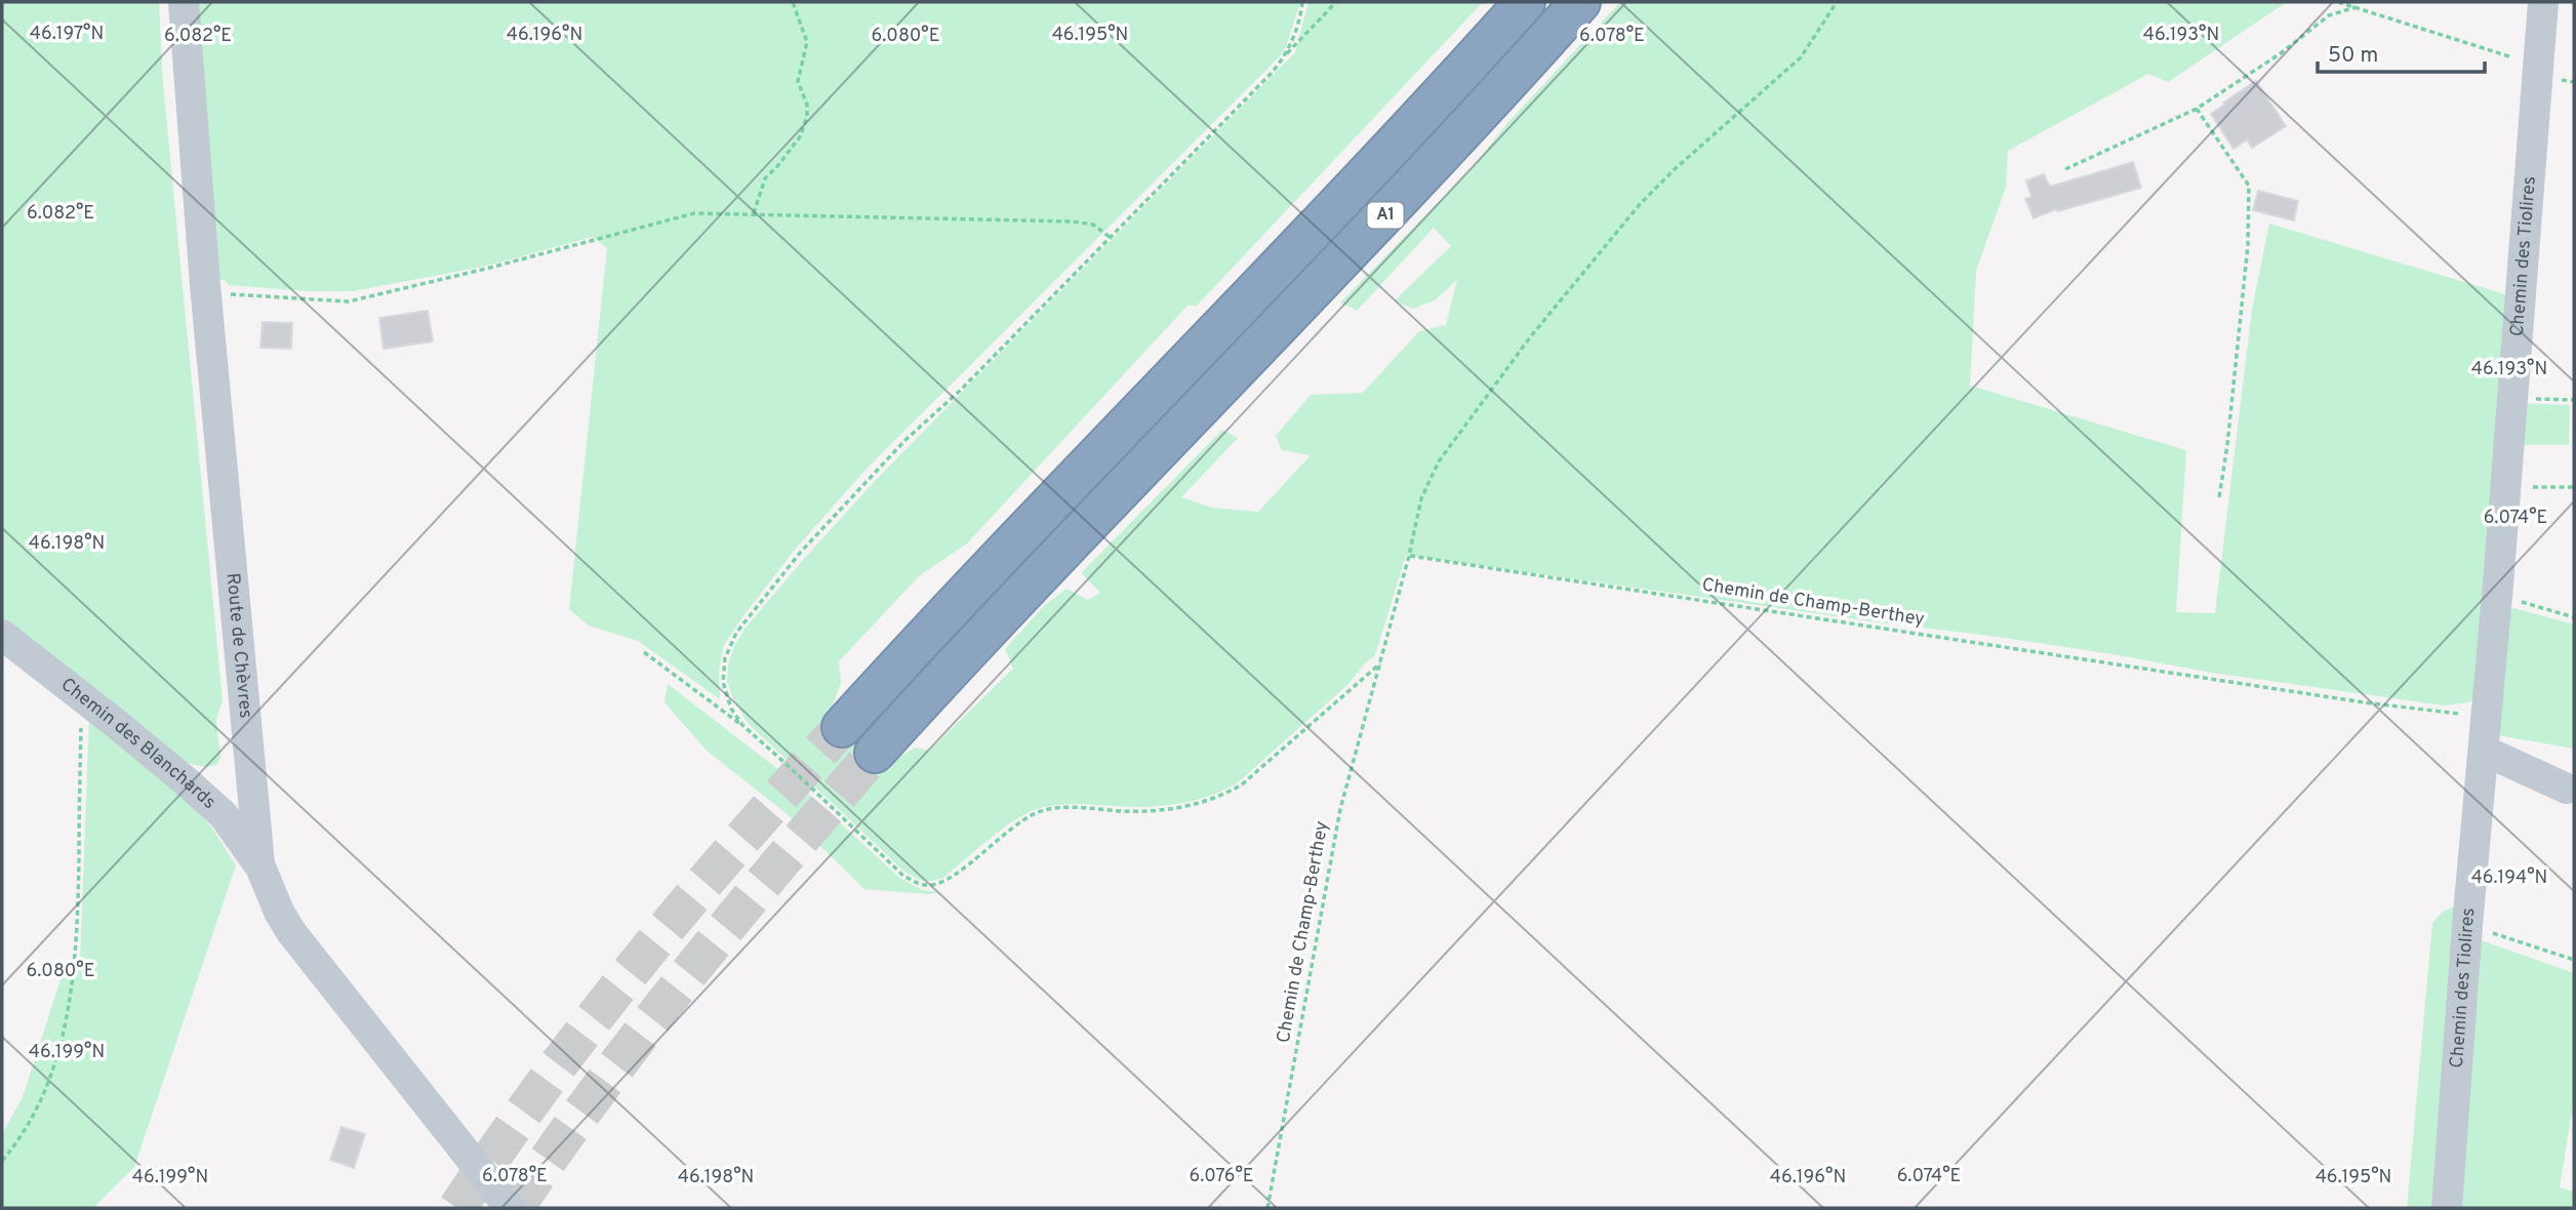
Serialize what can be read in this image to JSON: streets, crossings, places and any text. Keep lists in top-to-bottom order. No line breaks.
{"streets":{"highway":["A1"],"street":["Chemin des Tiolires","Route de Chèvres","Chemin des Blanchards"],"path":["Chemin de Champ-Berthey"]},"crossings":[["Chemin des Tiolires","Chemin de Champ-Berthey"],["Route de Chèvres","Chemin des Blanchards"]],"scale_bar":"50 m","coordinates":["46.197°N","46.196°N","46.195°N","46.193°N","6.082°E","6.080°E","6.078°E","6.074°E","46.198°N","46.194°N","46.199°N","6.076°E"]}
